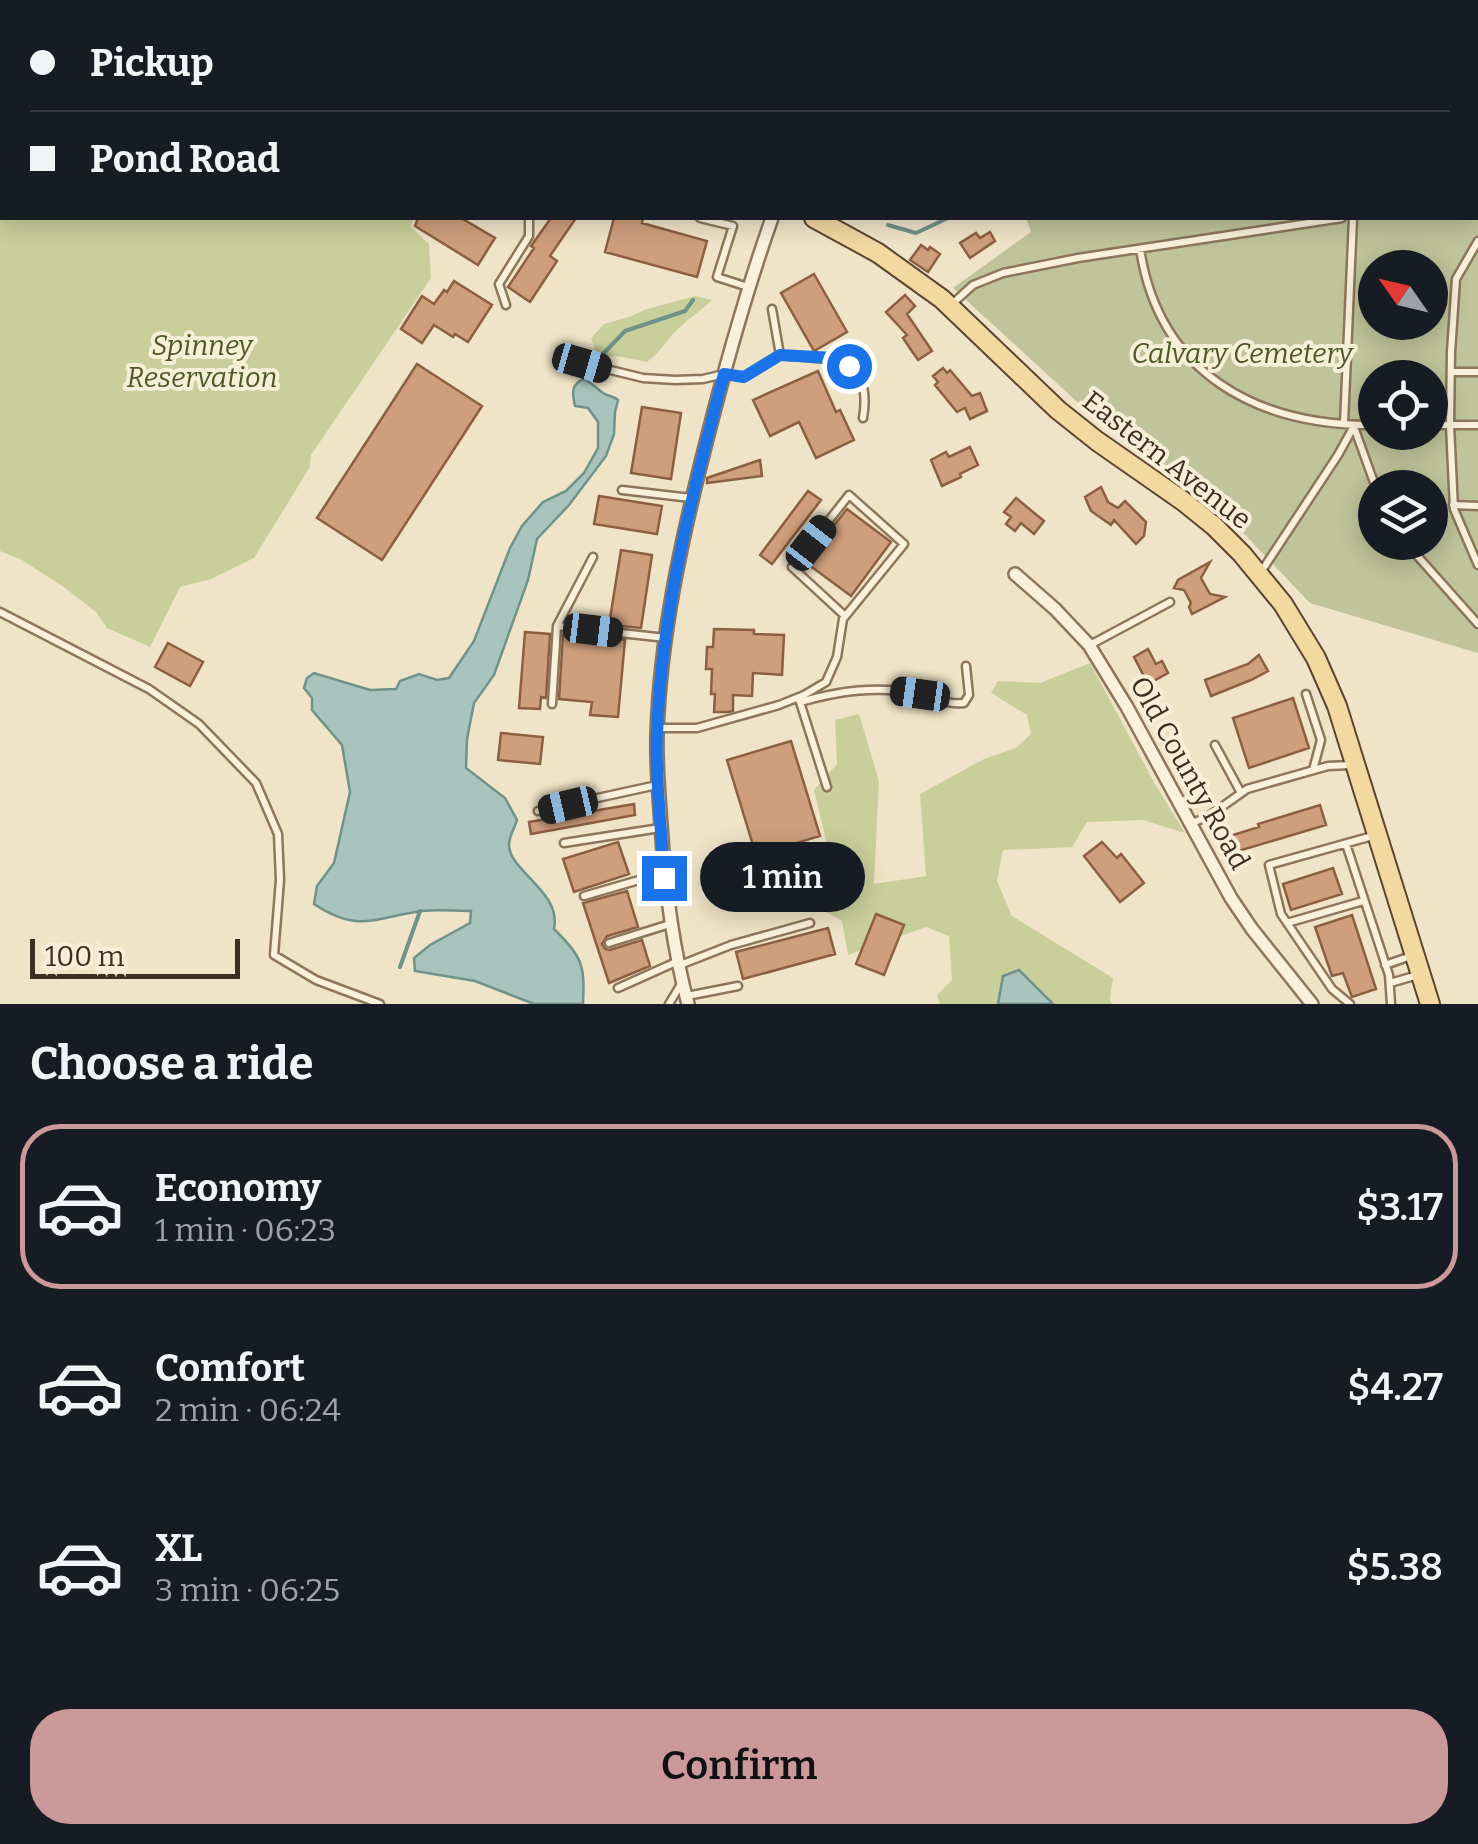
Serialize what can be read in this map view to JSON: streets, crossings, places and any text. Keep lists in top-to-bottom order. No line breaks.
{"streets":{"main road":["Eastern Avenue"],"street":["Old County Road"]},"parks":["Spinney Reservation","Calvary Cemetery"],"scale_bar":"100 m","north":"top left","page":{"banner":["Pickup","Pond Road"],"bubble":"1 min","scale":"100 m","heading":"Choose a ride","list":[{"name":"Economy","note":"1 min · 06:23","value":"$3.17"},{"name":"Comfort","note":"2 min · 06:24","value":"$4.27"},{"name":"XL","note":"3 min · 06:25","value":"$5.38"}],"buttons":"Confirm"}}
